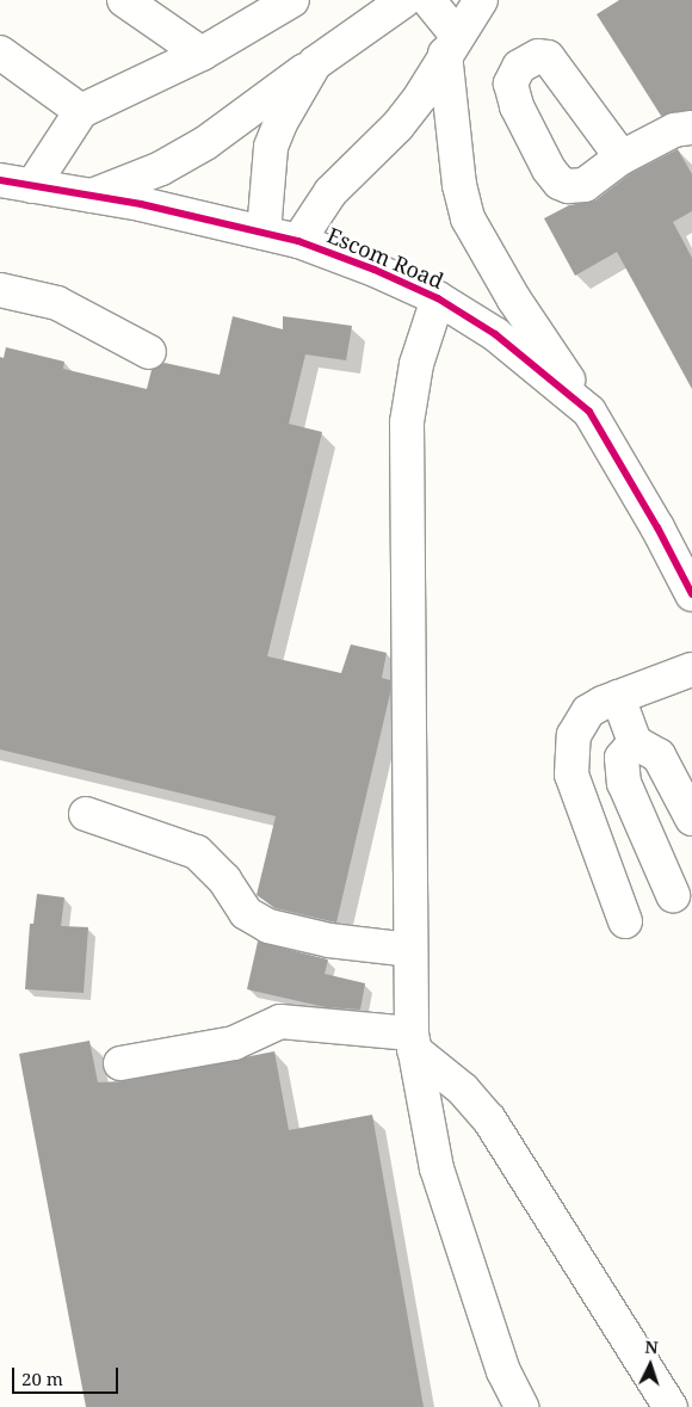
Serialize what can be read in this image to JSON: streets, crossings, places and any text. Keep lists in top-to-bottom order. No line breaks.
{"streets":{"street":["Escom Road"]},"scale_bar":"20 m","north":"top"}
